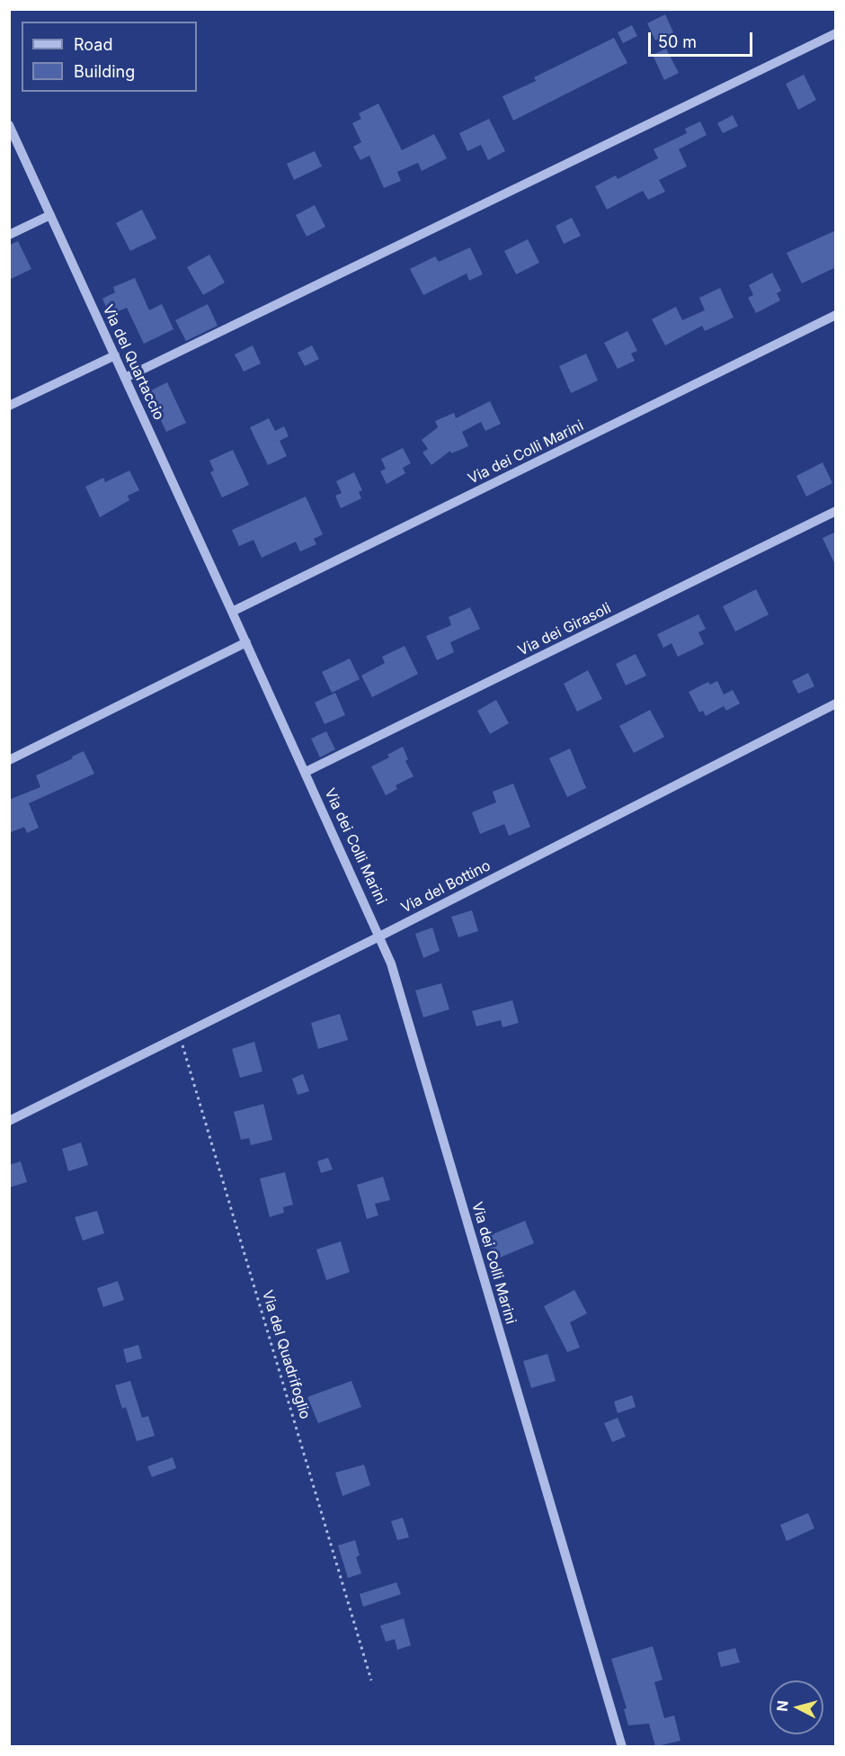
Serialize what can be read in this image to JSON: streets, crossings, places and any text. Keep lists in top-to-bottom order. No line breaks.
{"streets":{"street":["Via del Quartaccio","Via dei Colli Marini","Via dei Girasoli","Via del Bottino"],"path":["Via del Quadrifoglio"]},"crossings":[["Via del Quartaccio","Via dei Colli Marini"],["Via dei Colli Marini","Via dei Girasoli"],["Via dei Colli Marini","Via del Bottino"],["Via del Bottino","Via del Quadrifoglio"]],"legend":["Road","Building"],"scale_bar":"50 m","north":"left"}
